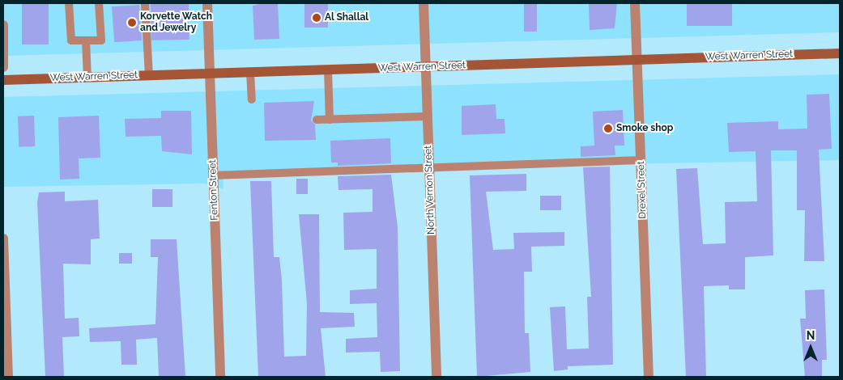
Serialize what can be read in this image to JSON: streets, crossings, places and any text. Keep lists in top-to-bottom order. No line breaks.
{"streets":{"main road":["West Warren Street"],"street":["Fenton Street","North Vernon Street","Drexel Street"]},"crossings":[["West Warren Street","Fenton Street"],["West Warren Street","North Vernon Street"],["West Warren Street","Drexel Street"]],"places":["Al Shallal","Korvette Watch and Jewelry","Smoke shop"],"north":"top"}
